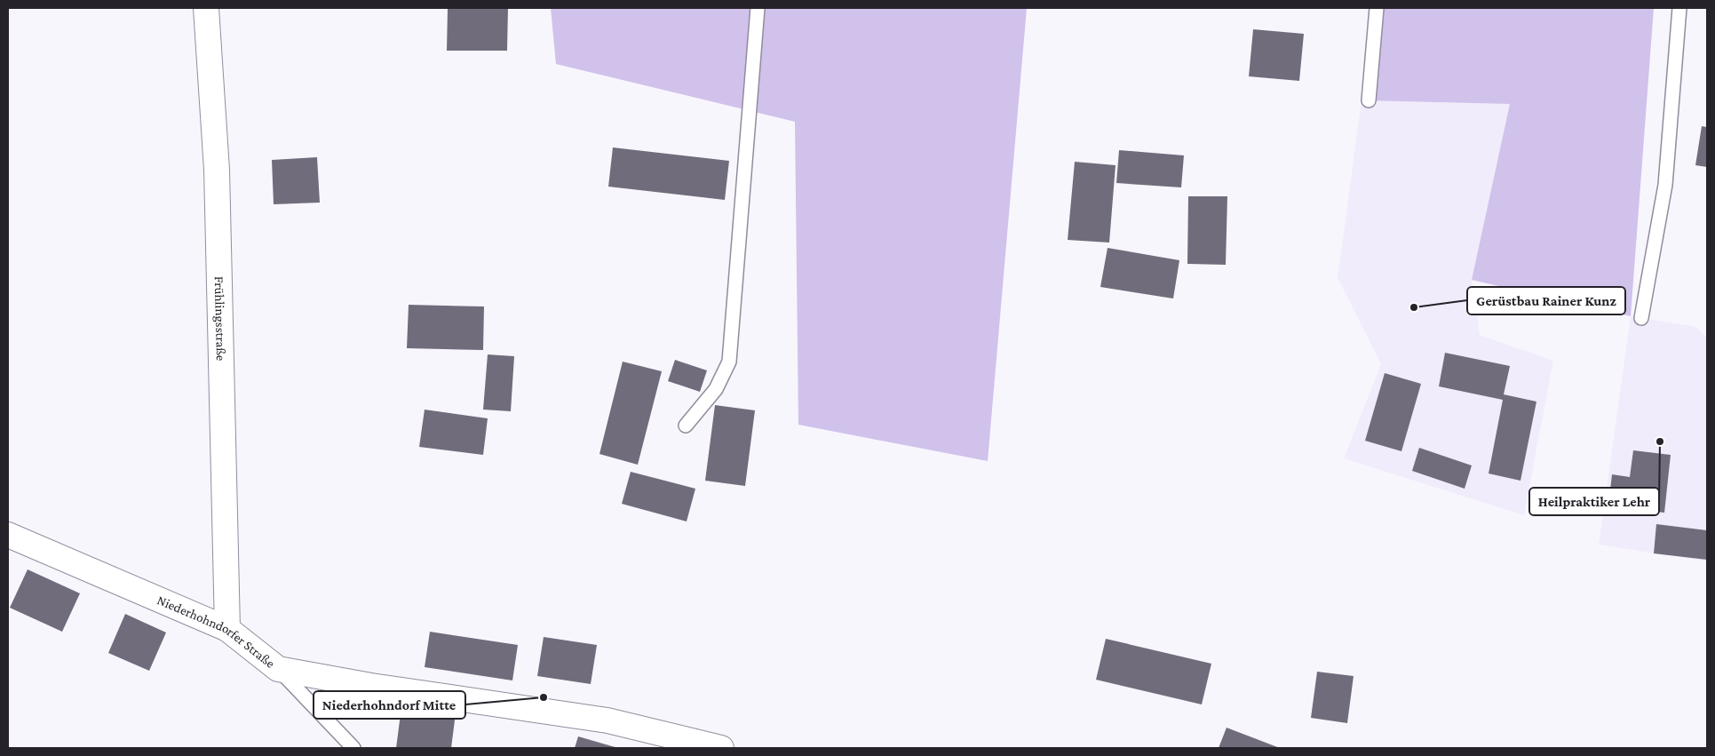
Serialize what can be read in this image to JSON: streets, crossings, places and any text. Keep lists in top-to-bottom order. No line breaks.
{"streets":{"street":["Frühlingsstraße","Niederhohndorfer Straße"]},"crossings":[["Frühlingsstraße","Niederhohndorfer Straße"]],"places":["Gerüstbau Rainer Kunz","Heilpraktiker Lehr","Niederhohndorf Mitte"]}
